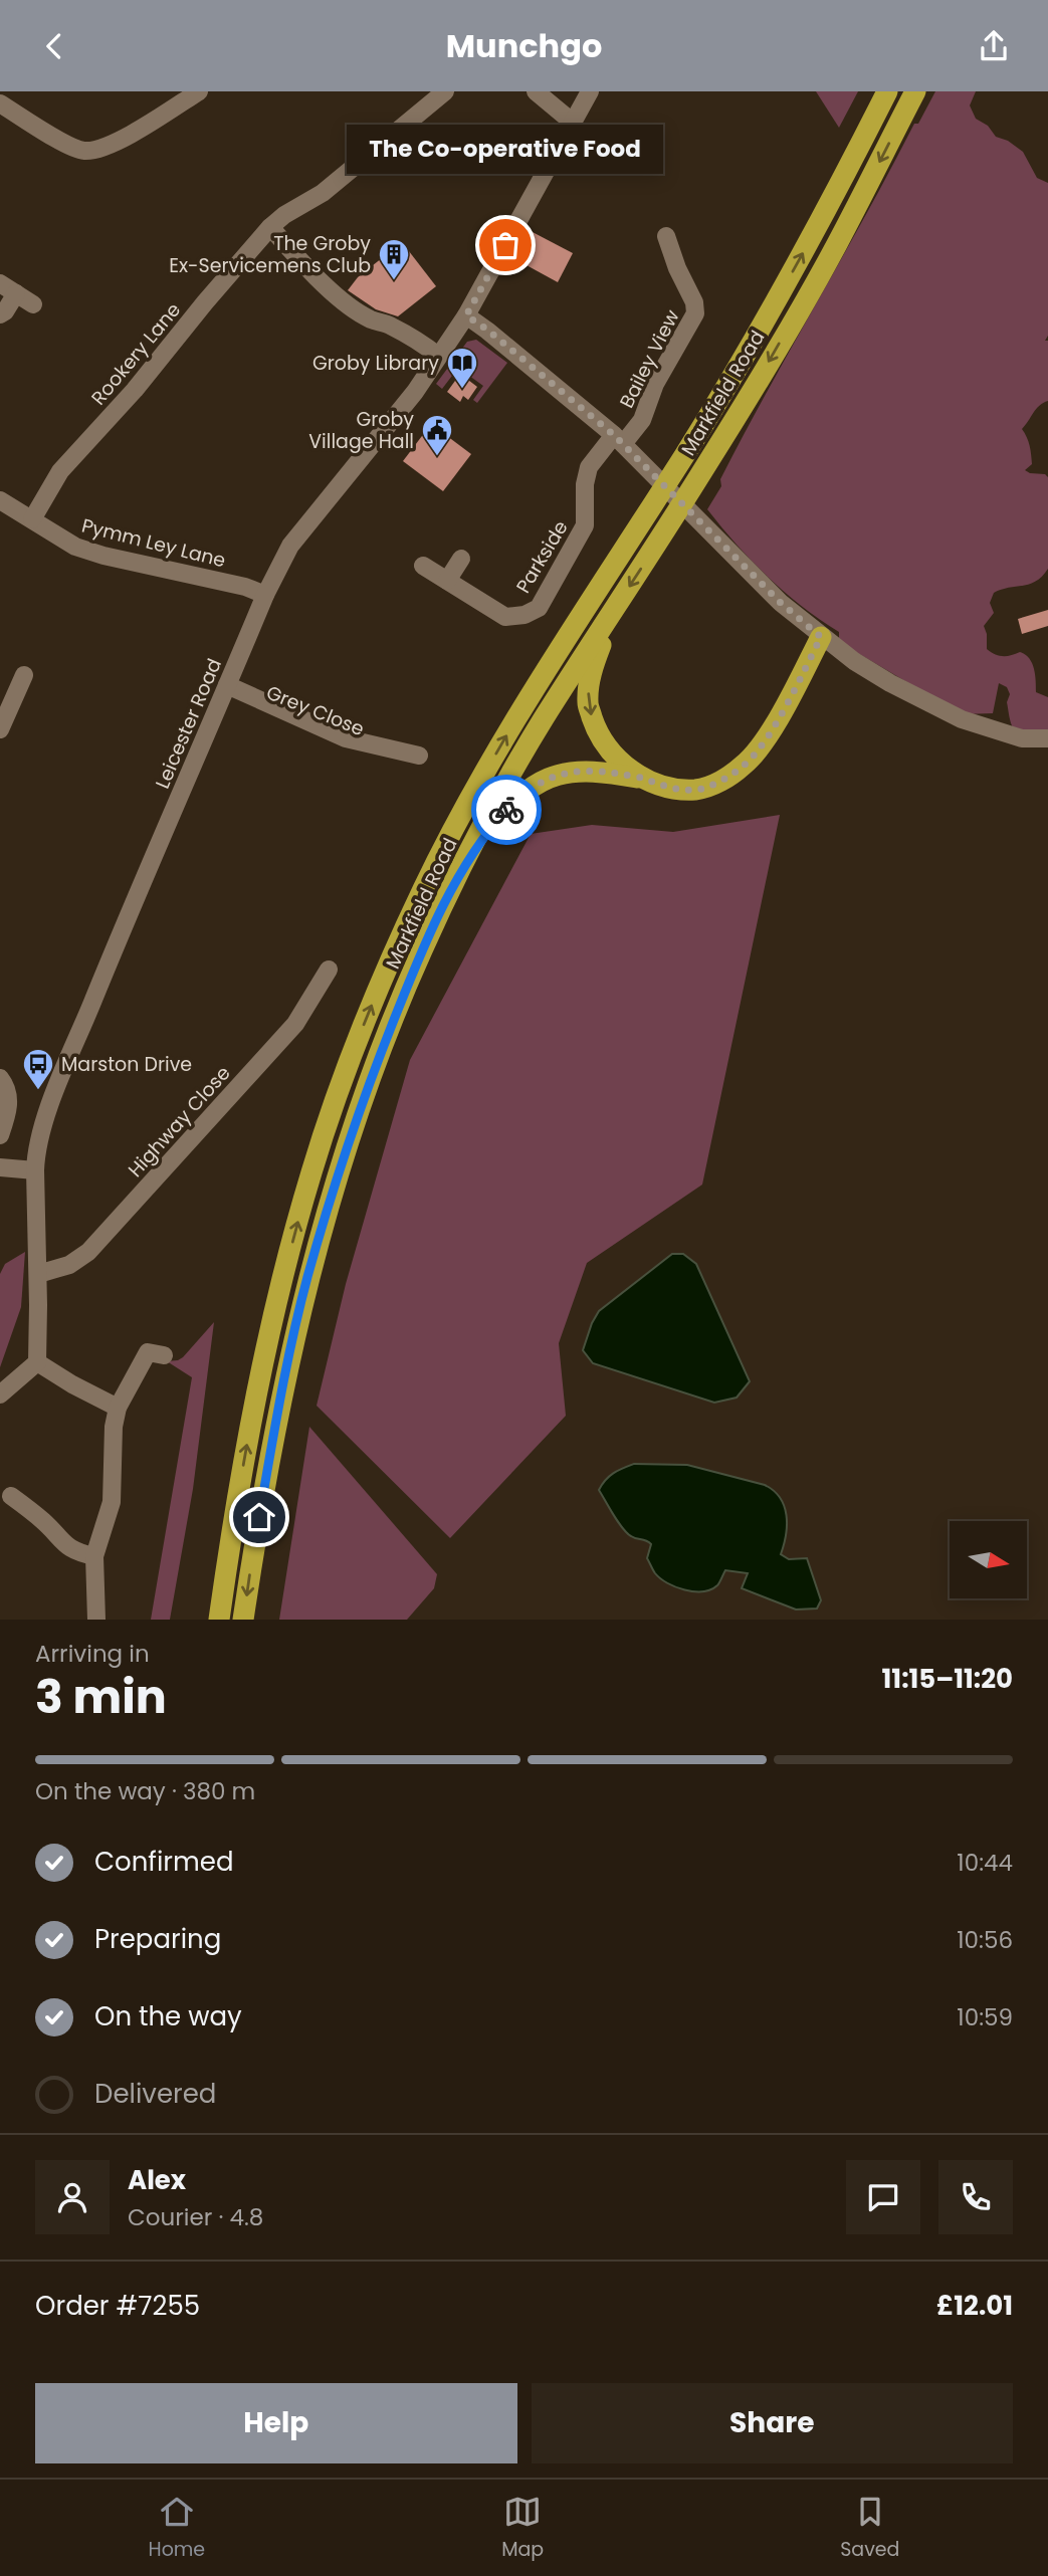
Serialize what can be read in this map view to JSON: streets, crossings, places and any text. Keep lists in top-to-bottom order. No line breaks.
{"streets":{"highway":["Markfield Road"],"street":["Rookery Lane","Bailey View","Pymm Ley Lane","Parkside","Grey Close","Leicester Road","Highway Close"]},"crossings":[["Rookery Lane","Pymm Ley Lane"],["Bailey View","Parkside"],["Pymm Ley Lane","Leicester Road"],["Grey Close","Leicester Road"],["Leicester Road","Highway Close"]],"places":{"other":["The Co-operative Food"],"building":["The Groby Ex-Servicemens Club"],"library":["Groby Library"],"public building":["Groby Village Hall"],"bus stop":["Marston Drive"]},"north":"right","page":{"header":"Munchgo","bubble":"The Co-operative Food","heading":["3 min","Arriving in","11:15–11:20"],"panel":["Alex","Courier · 4.8","Order #7255","£12.01"],"bar":"On the way · 380 m","list":[["Confirmed","10:44"],["Preparing","10:56"],["On the way","10:59"],"Delivered"],"buttons":["Help","Share"],"tabs":["Home","Map","Saved"]}}
